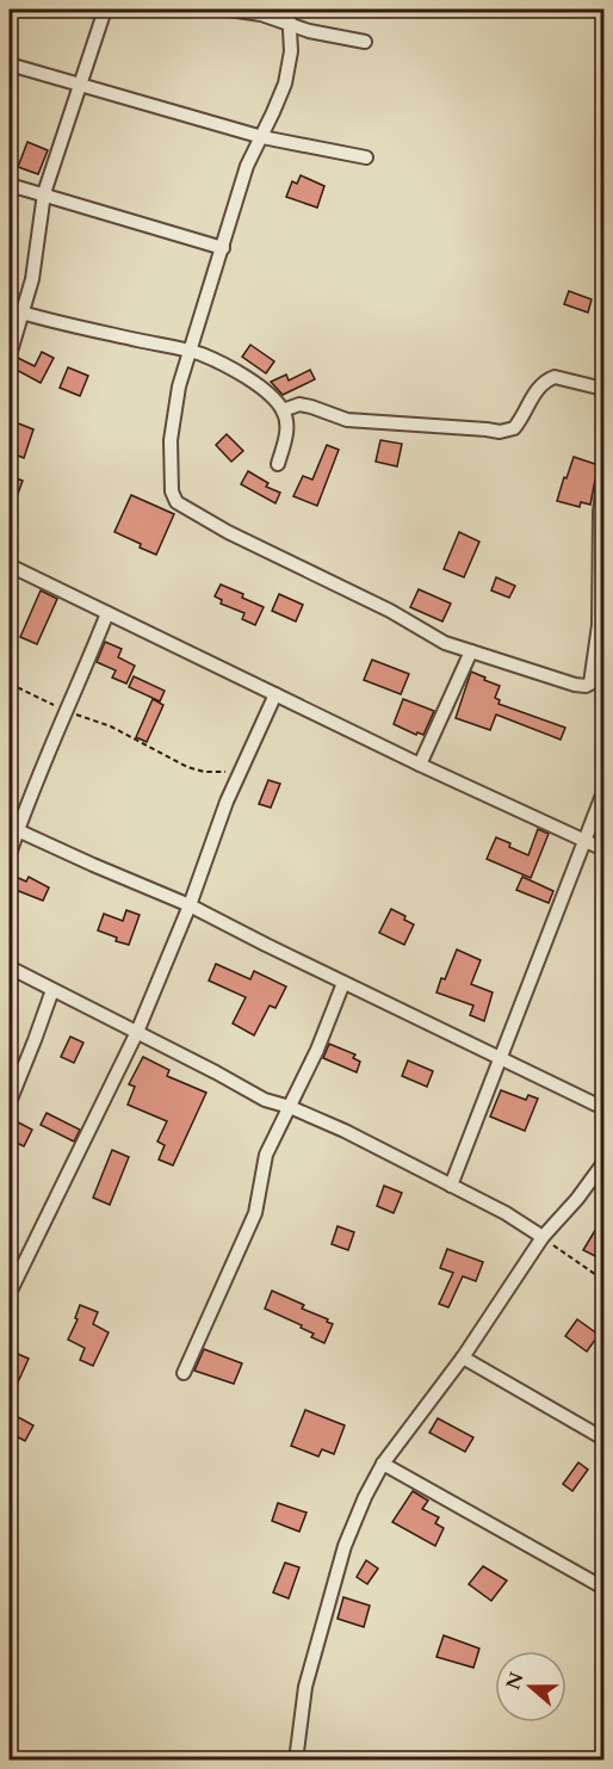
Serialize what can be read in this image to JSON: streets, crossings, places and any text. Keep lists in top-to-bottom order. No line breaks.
{"north":"left"}
